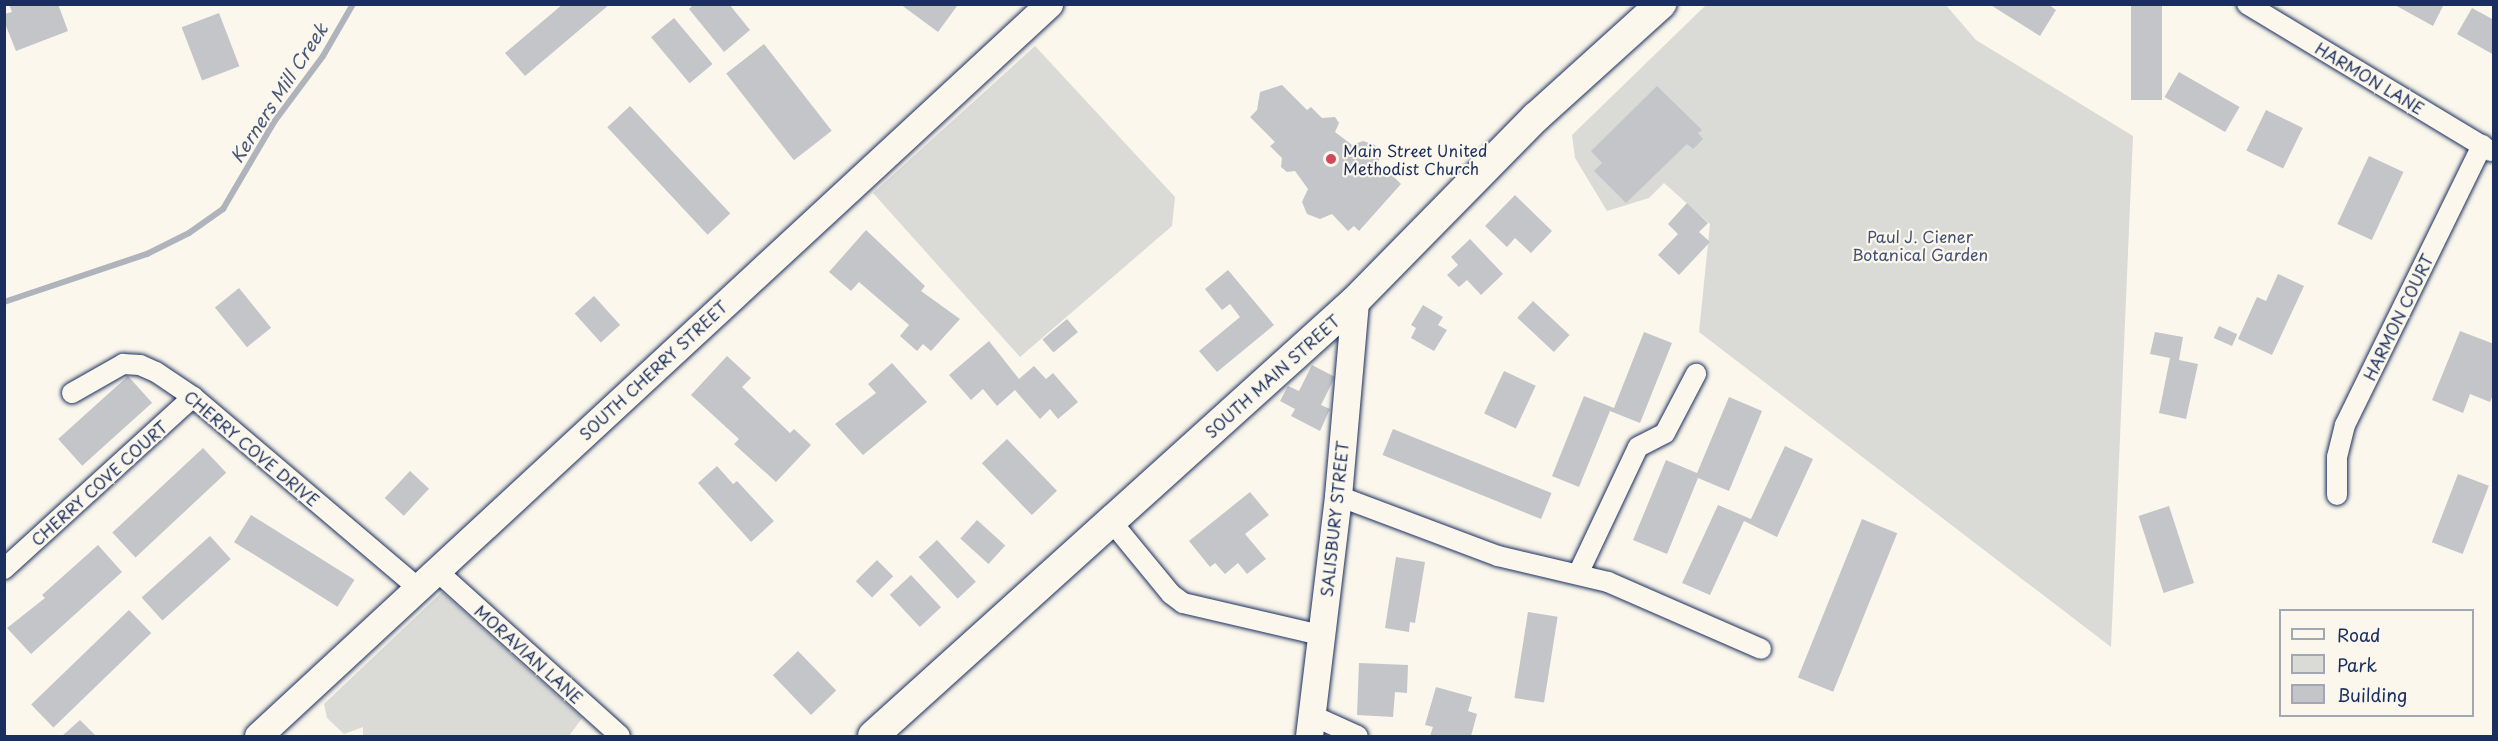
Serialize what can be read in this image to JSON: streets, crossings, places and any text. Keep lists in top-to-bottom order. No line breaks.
{"streets":{"main road":["SOUTH CHERRY STREET","SOUTH MAIN STREET","SALISBURY STREET"],"street":["HARMON LANE","HARMON COURT","CHERRY COVE DRIVE","CHERRY COVE COURT","MORAVIAN LANE"]},"crossings":[["HARMON LANE","HARMON COURT"],["SOUTH CHERRY STREET","CHERRY COVE DRIVE"],["SOUTH CHERRY STREET","MORAVIAN LANE"],["SOUTH MAIN STREET","SALISBURY STREET"],["CHERRY COVE DRIVE","CHERRY COVE COURT"],["CHERRY COVE DRIVE","MORAVIAN LANE"]],"water":["Kerners Mill Creek"],"parks":["Paul J. Ciener Botanical Garden"],"places":["Main Street United Methodist Church"],"legend":["Road","Park","Building"]}
